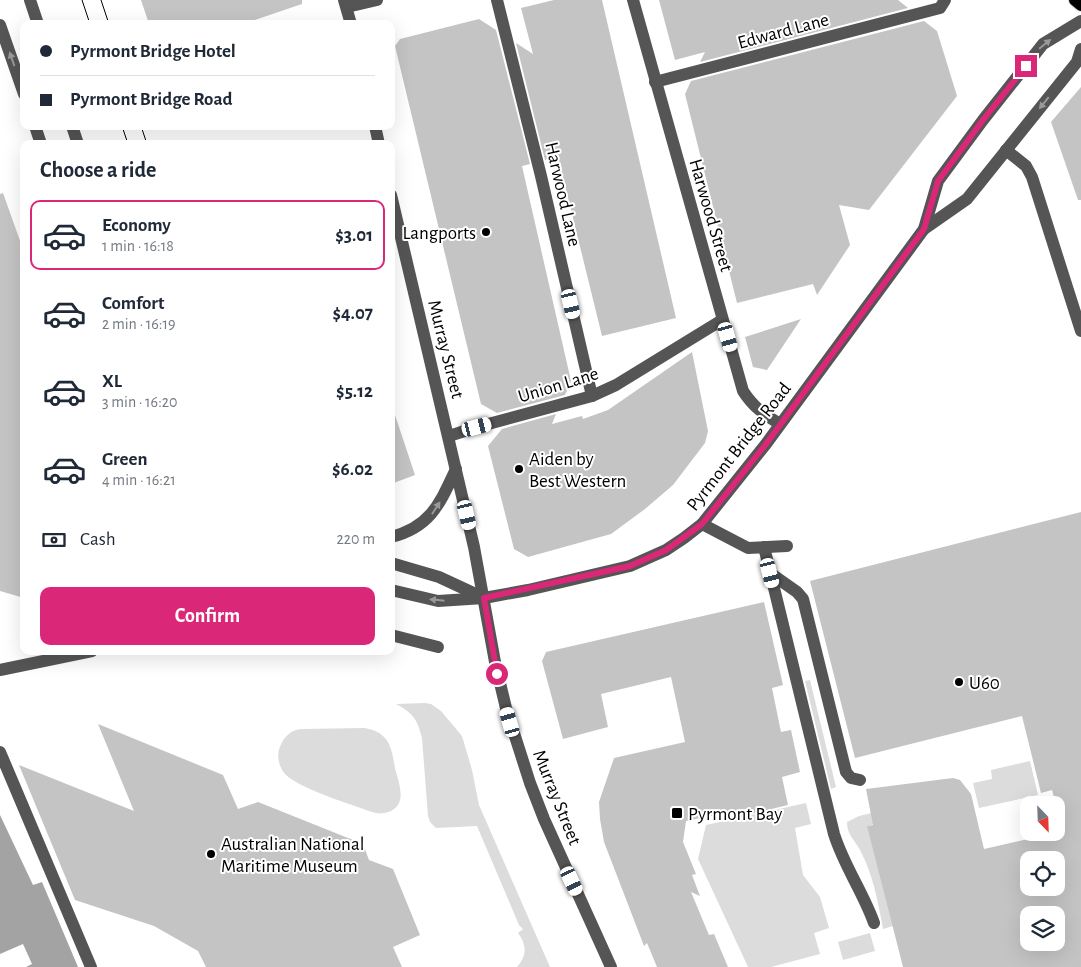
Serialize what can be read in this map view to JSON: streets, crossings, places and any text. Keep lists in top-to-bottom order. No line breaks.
{"streets":{"street":["Edward Lane","Harwood Lane","Harwood Street","Murray Street","Union Lane","Pyrmont Bridge Road"]},"crossings":[["Edward Lane","Harwood Street"],["Harwood Lane","Union Lane"],["Harwood Street","Union Lane"],["Harwood Street","Pyrmont Bridge Road"],["Murray Street","Union Lane"],["Murray Street","Pyrmont Bridge Road"]],"places":{"other":["Langports","Aiden by Best Western","U60","Australian National Maritime Museum"],"transit":["Pyrmont Bay"]},"north":"bottom right","page":{"banner":["Pyrmont Bridge Hotel","Pyrmont Bridge Road"],"heading":"Choose a ride","list":[{"name":"Economy","note":"1 min · 16:18","value":"$3.01"},{"name":"Comfort","note":"2 min · 16:19","value":"$4.07"},{"name":"XL","note":"3 min · 16:20","value":"$5.12"},{"name":"Green","note":"4 min · 16:21","value":"$6.02"}],"pay":["Cash","220 m"],"buttons":"Confirm"}}
